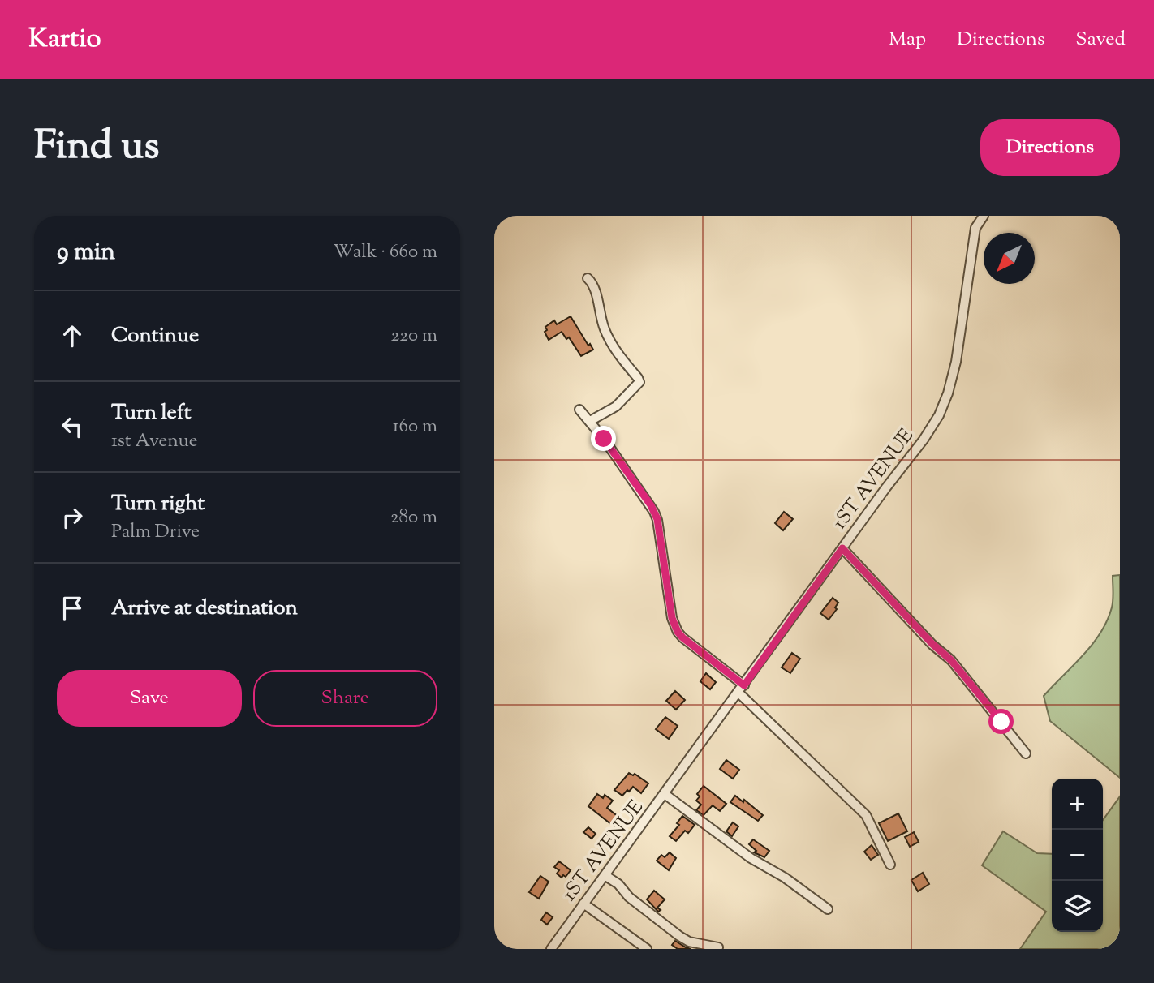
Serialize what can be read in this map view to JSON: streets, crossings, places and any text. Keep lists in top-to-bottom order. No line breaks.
{"streets":{"street":["1ST AVENUE"]},"north":"bottom left","page":{"header":"Kartio","nav":["Map","Directions","Saved"],"title":"Find us","buttons":["Directions",["Save","Share"]],"heading":["9 min","Walk · 660 m"],"list":[["Continue","220 m"],["Turn left","1st Avenue","160 m"],["Turn right","Palm Drive","280 m"],"Arrive at destination"],"map_buttons":["+","−"]}}
